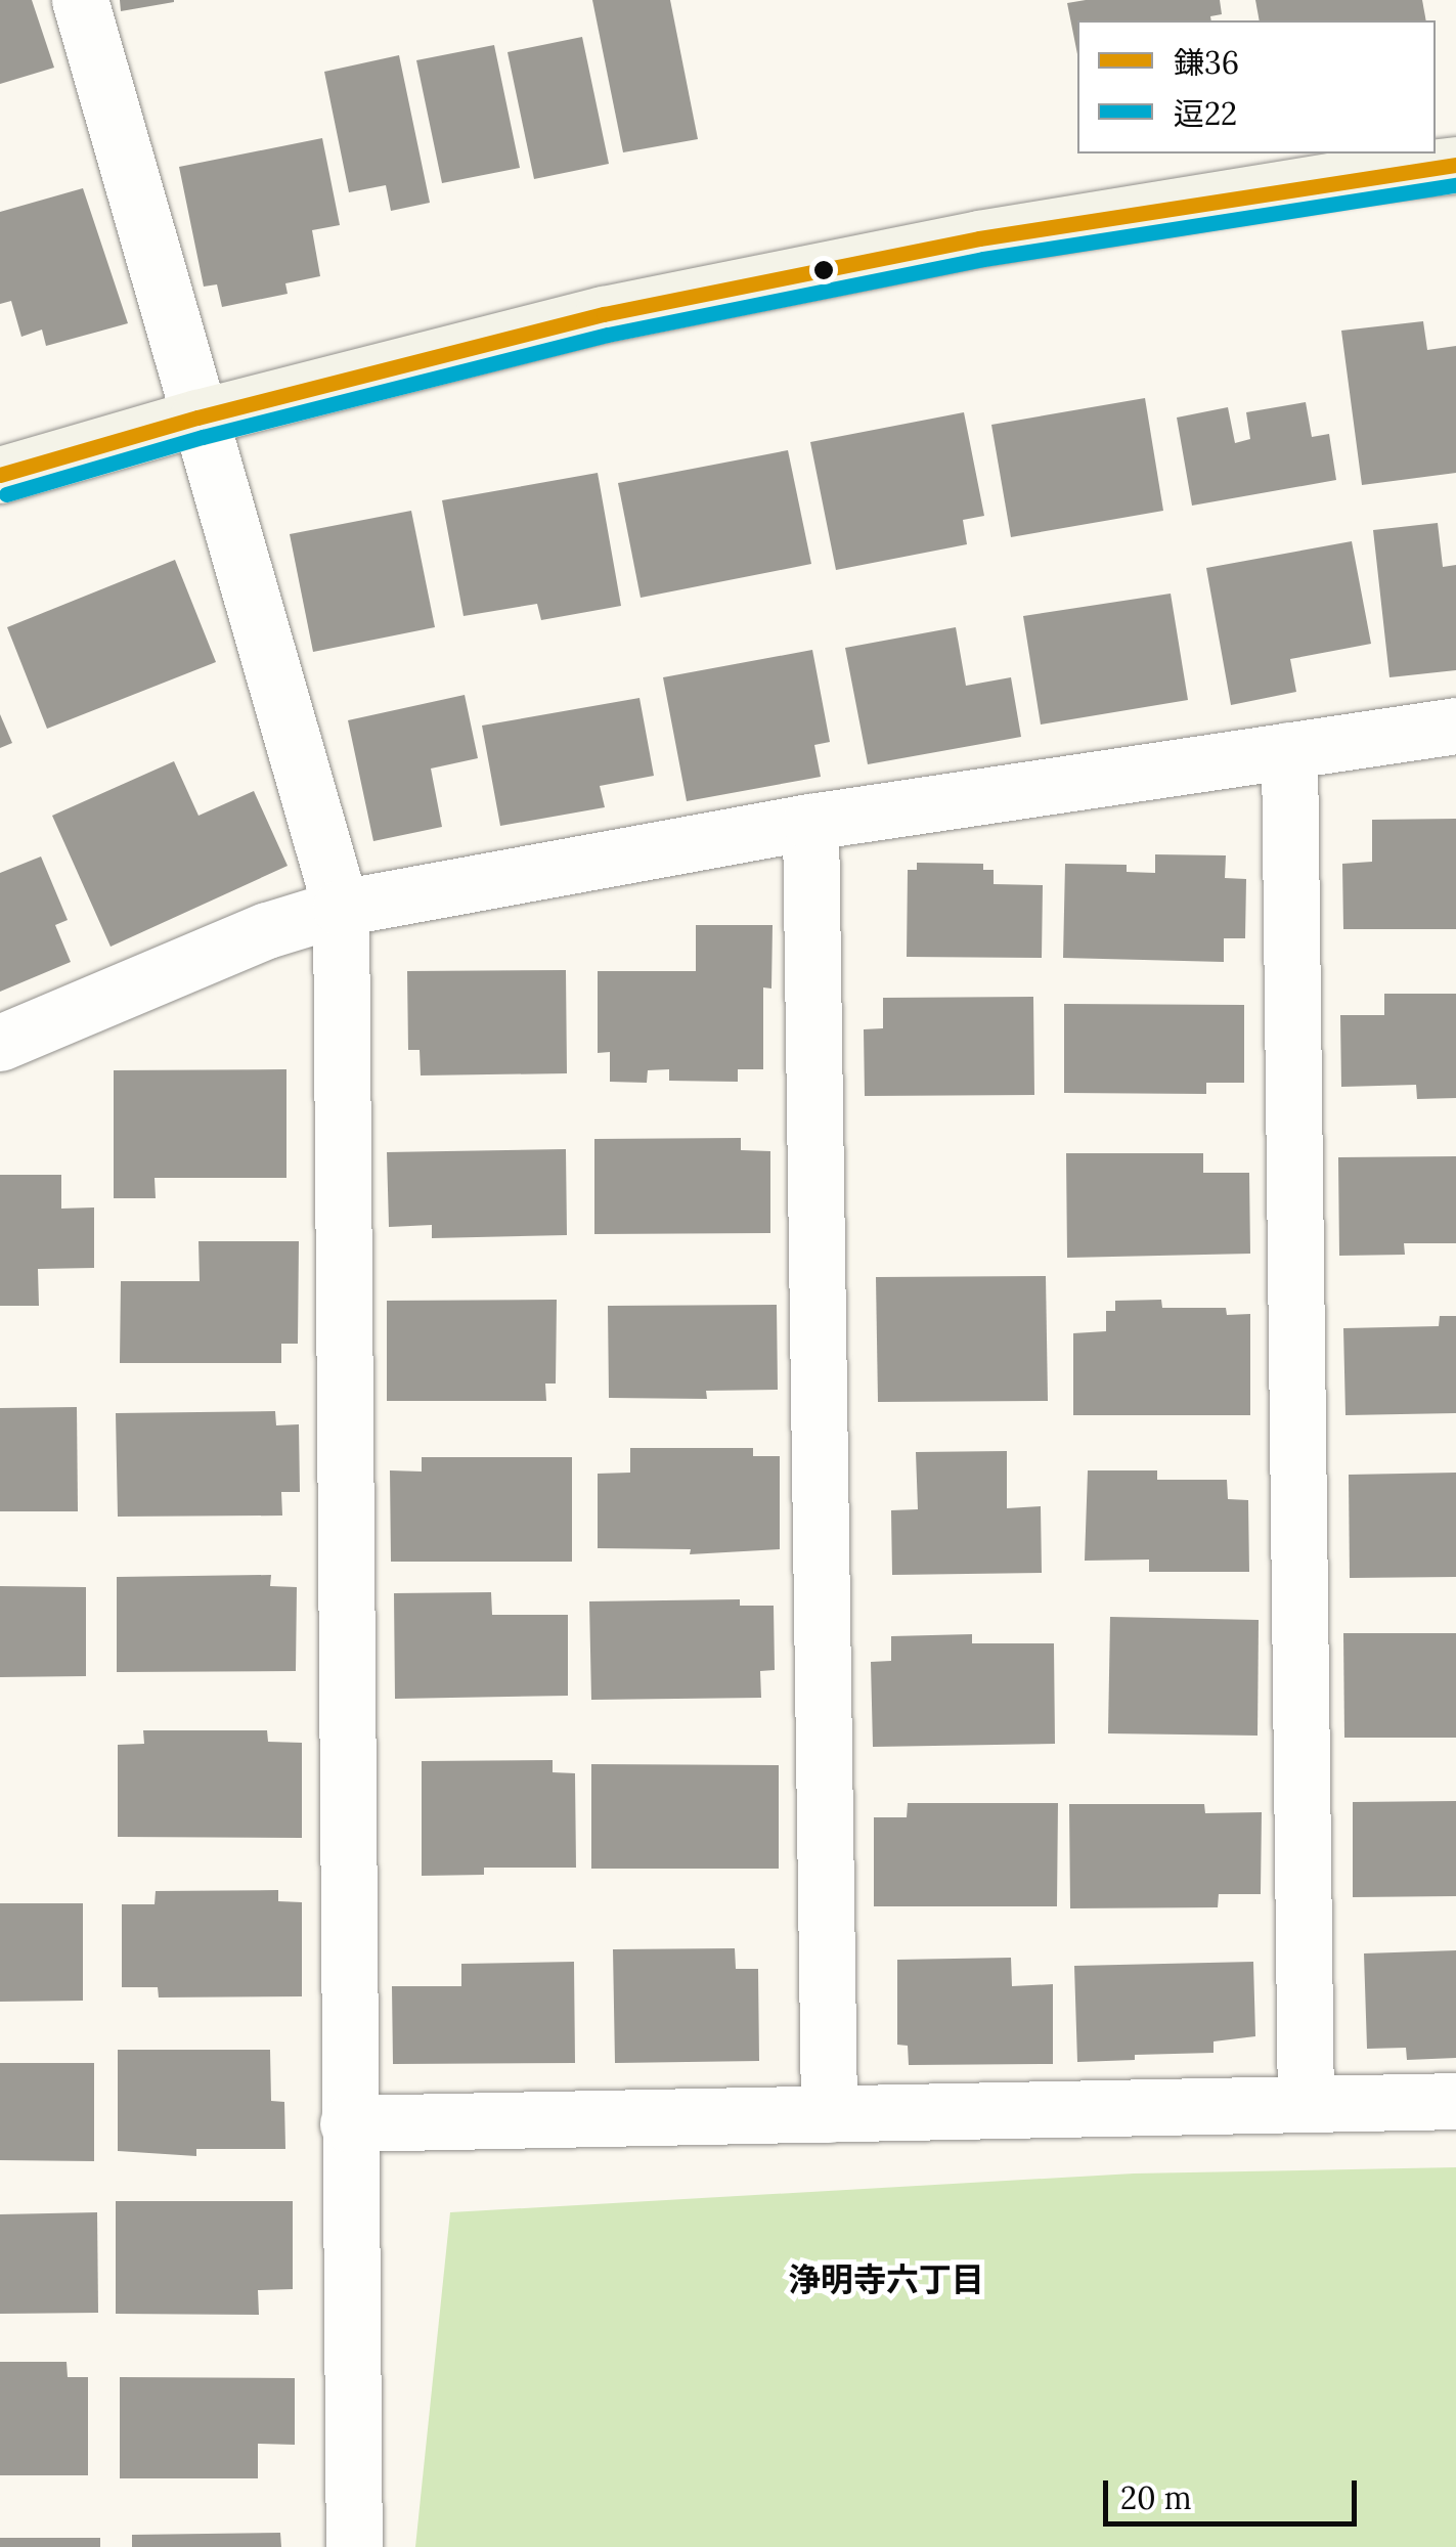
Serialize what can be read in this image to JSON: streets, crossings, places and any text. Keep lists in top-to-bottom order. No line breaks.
{"districts":["浄明寺六丁目"],"lines":["transit line 鎌36","transit line 逗22"],"legend":["鎌36","逗22"],"scale_bar":"20 m"}
